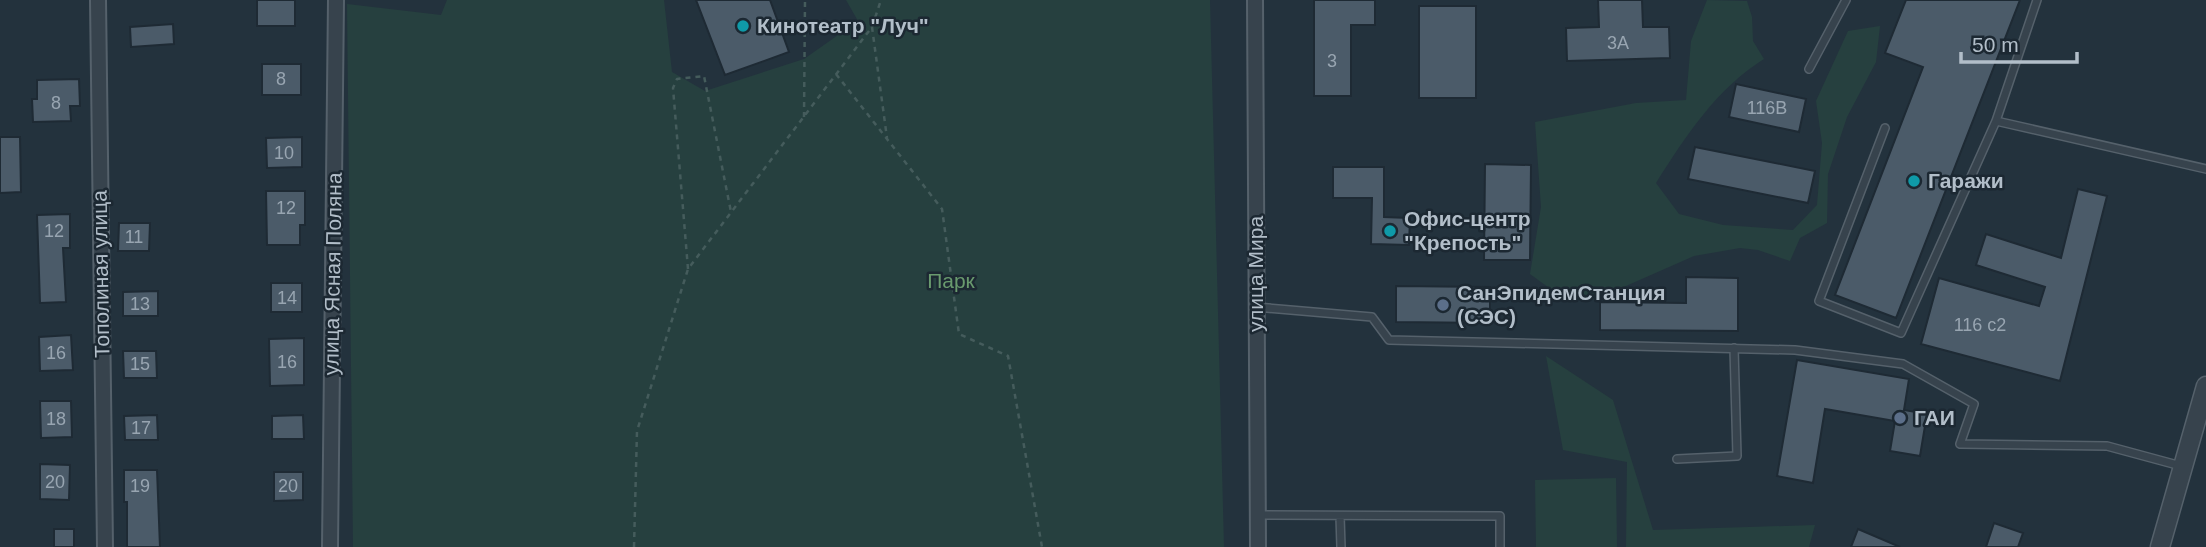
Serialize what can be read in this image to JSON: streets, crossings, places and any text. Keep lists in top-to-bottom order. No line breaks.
{"streets":{"street":["Тополиная улица","улица Ясная Поляна","улица Мира"]},"parks":["Парк"],"places":["Кинотеатр \"Луч\"","Гаражи","Офис-центр \"Крепость\"","СанЭпидемСтанция (СЭС)","ГАИ"],"house_numbers":["3А","3","8","8","116В","10","12","12","11","14","13","116 с2","16","16","15","18","17","20","19","20"],"scale_bar":"50 m"}
